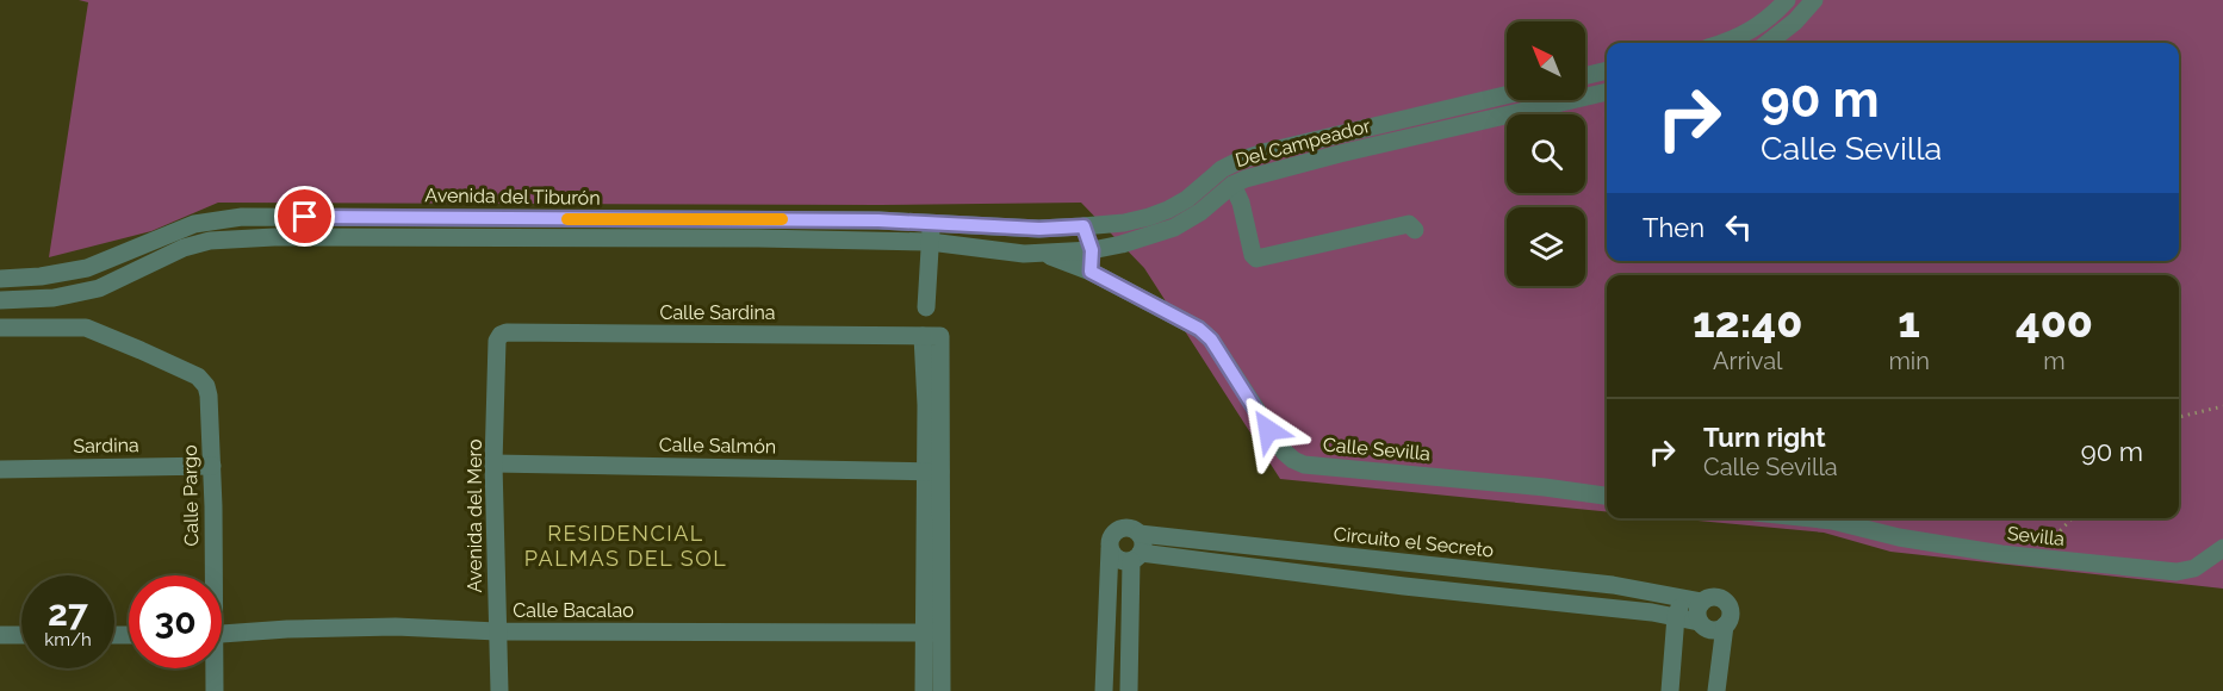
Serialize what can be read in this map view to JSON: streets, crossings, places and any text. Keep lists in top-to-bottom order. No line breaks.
{"streets":{"street":["Del Campeador","Avenida del Tiburón","Calle Sardina","Sardina","Calle Salmón","Calle Sevilla","Calle Pargo","Avenida del Mero","Sevilla","Circuito el Secreto","Calle Bacalao"]},"crossings":[["Del Campeador","Avenida del Tiburón"],["Del Campeador","Calle Sevilla"],["Calle Sardina","Calle Salmón"],["Calle Sardina","Avenida del Mero"],["Sardina","Calle Pargo"],["Calle Salmón","Avenida del Mero"],["Avenida del Mero","Calle Bacalao"]],"districts":["RESIDENCIAL PALMAS DEL SOL"],"north":"top left","page":{"turn":["90 m","Calle Sevilla"],"then":"Then","eta":["12:40","Arrival","1","min","400","m"],"list":[{"name":"Turn right","note":"Calle Sevilla","value":"90 m"}],"speed":"27 km/h","limit":"30"}}
